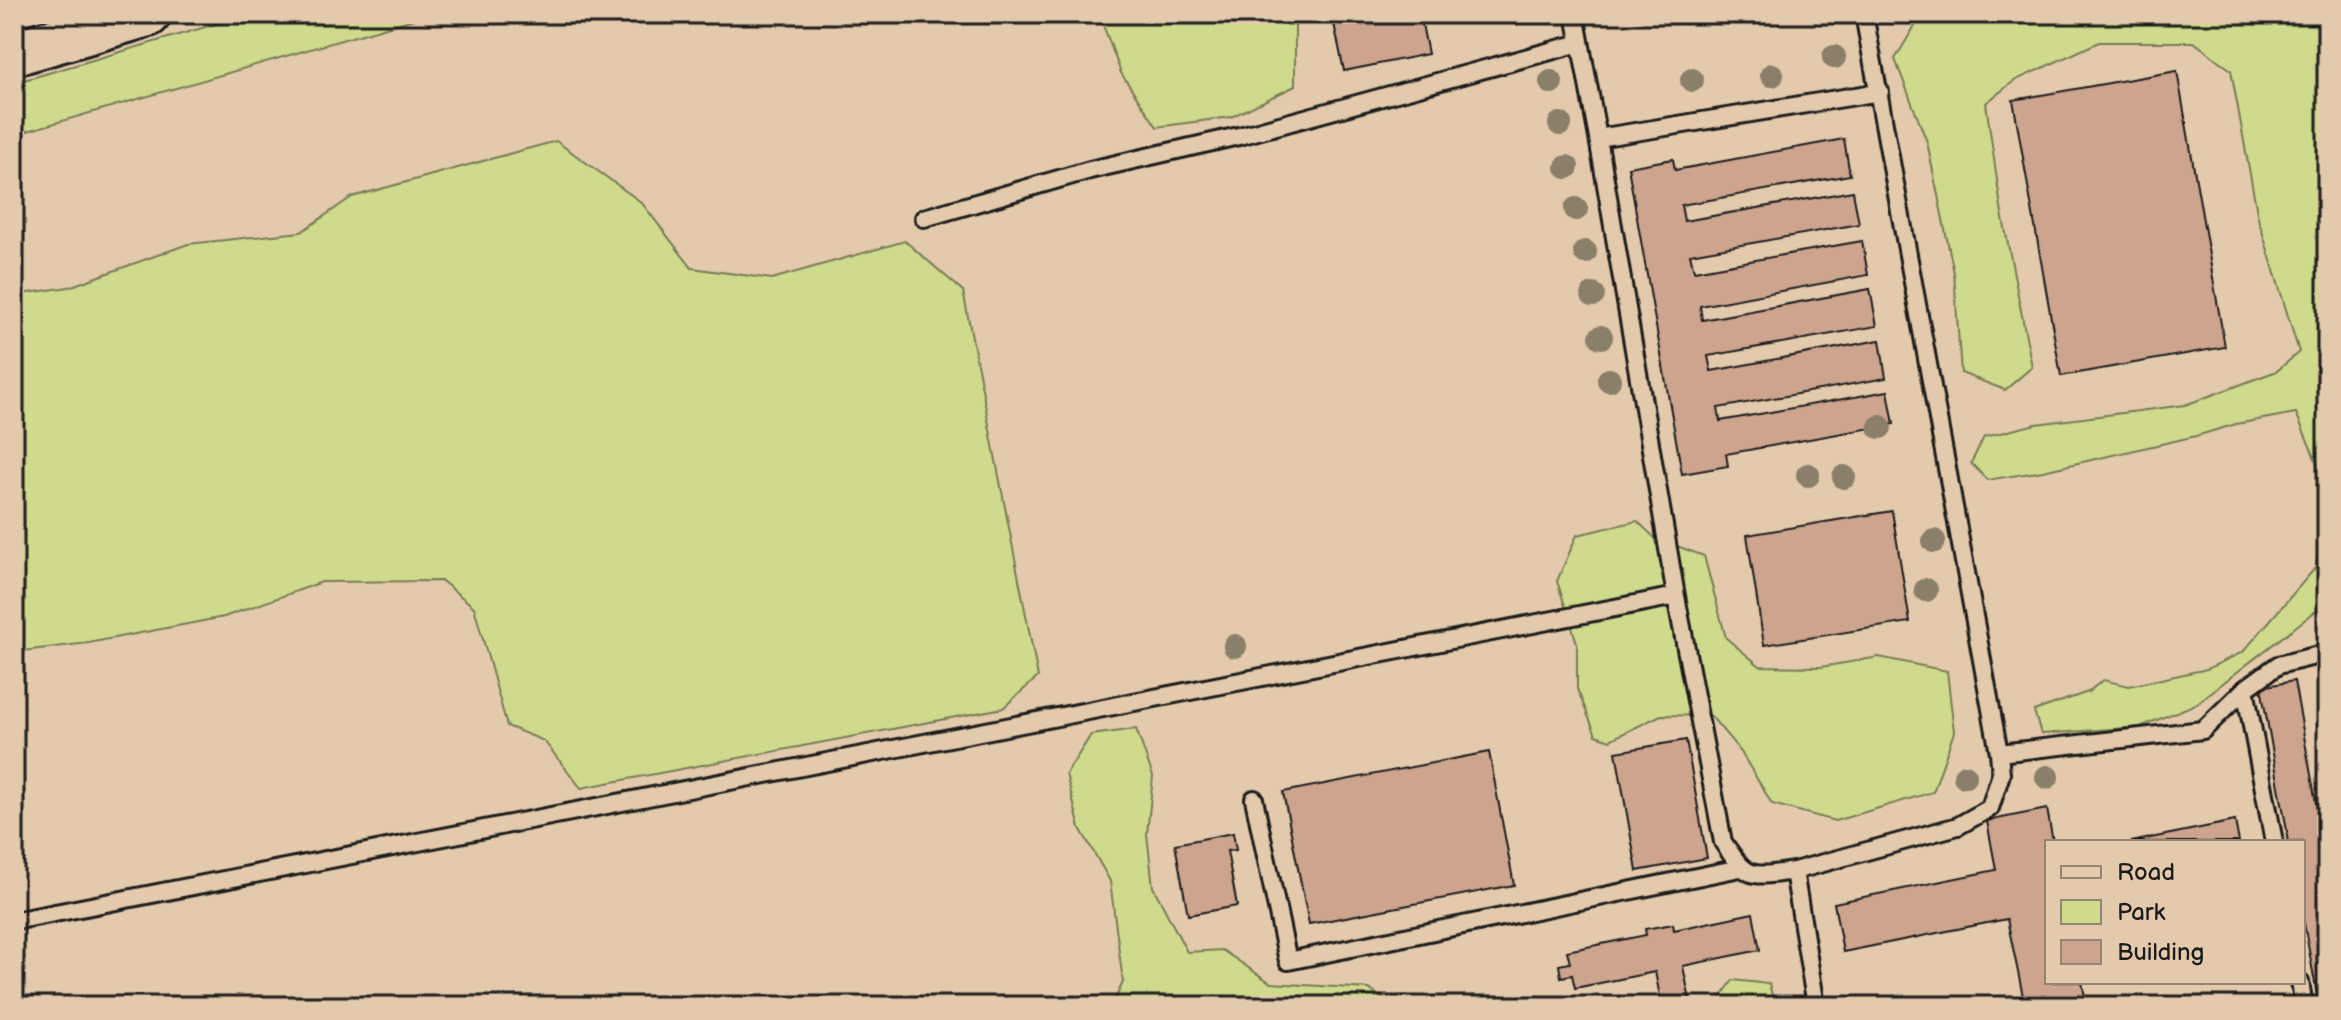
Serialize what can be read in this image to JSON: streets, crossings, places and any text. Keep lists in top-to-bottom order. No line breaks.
{"legend":["Road","Park","Building"]}
